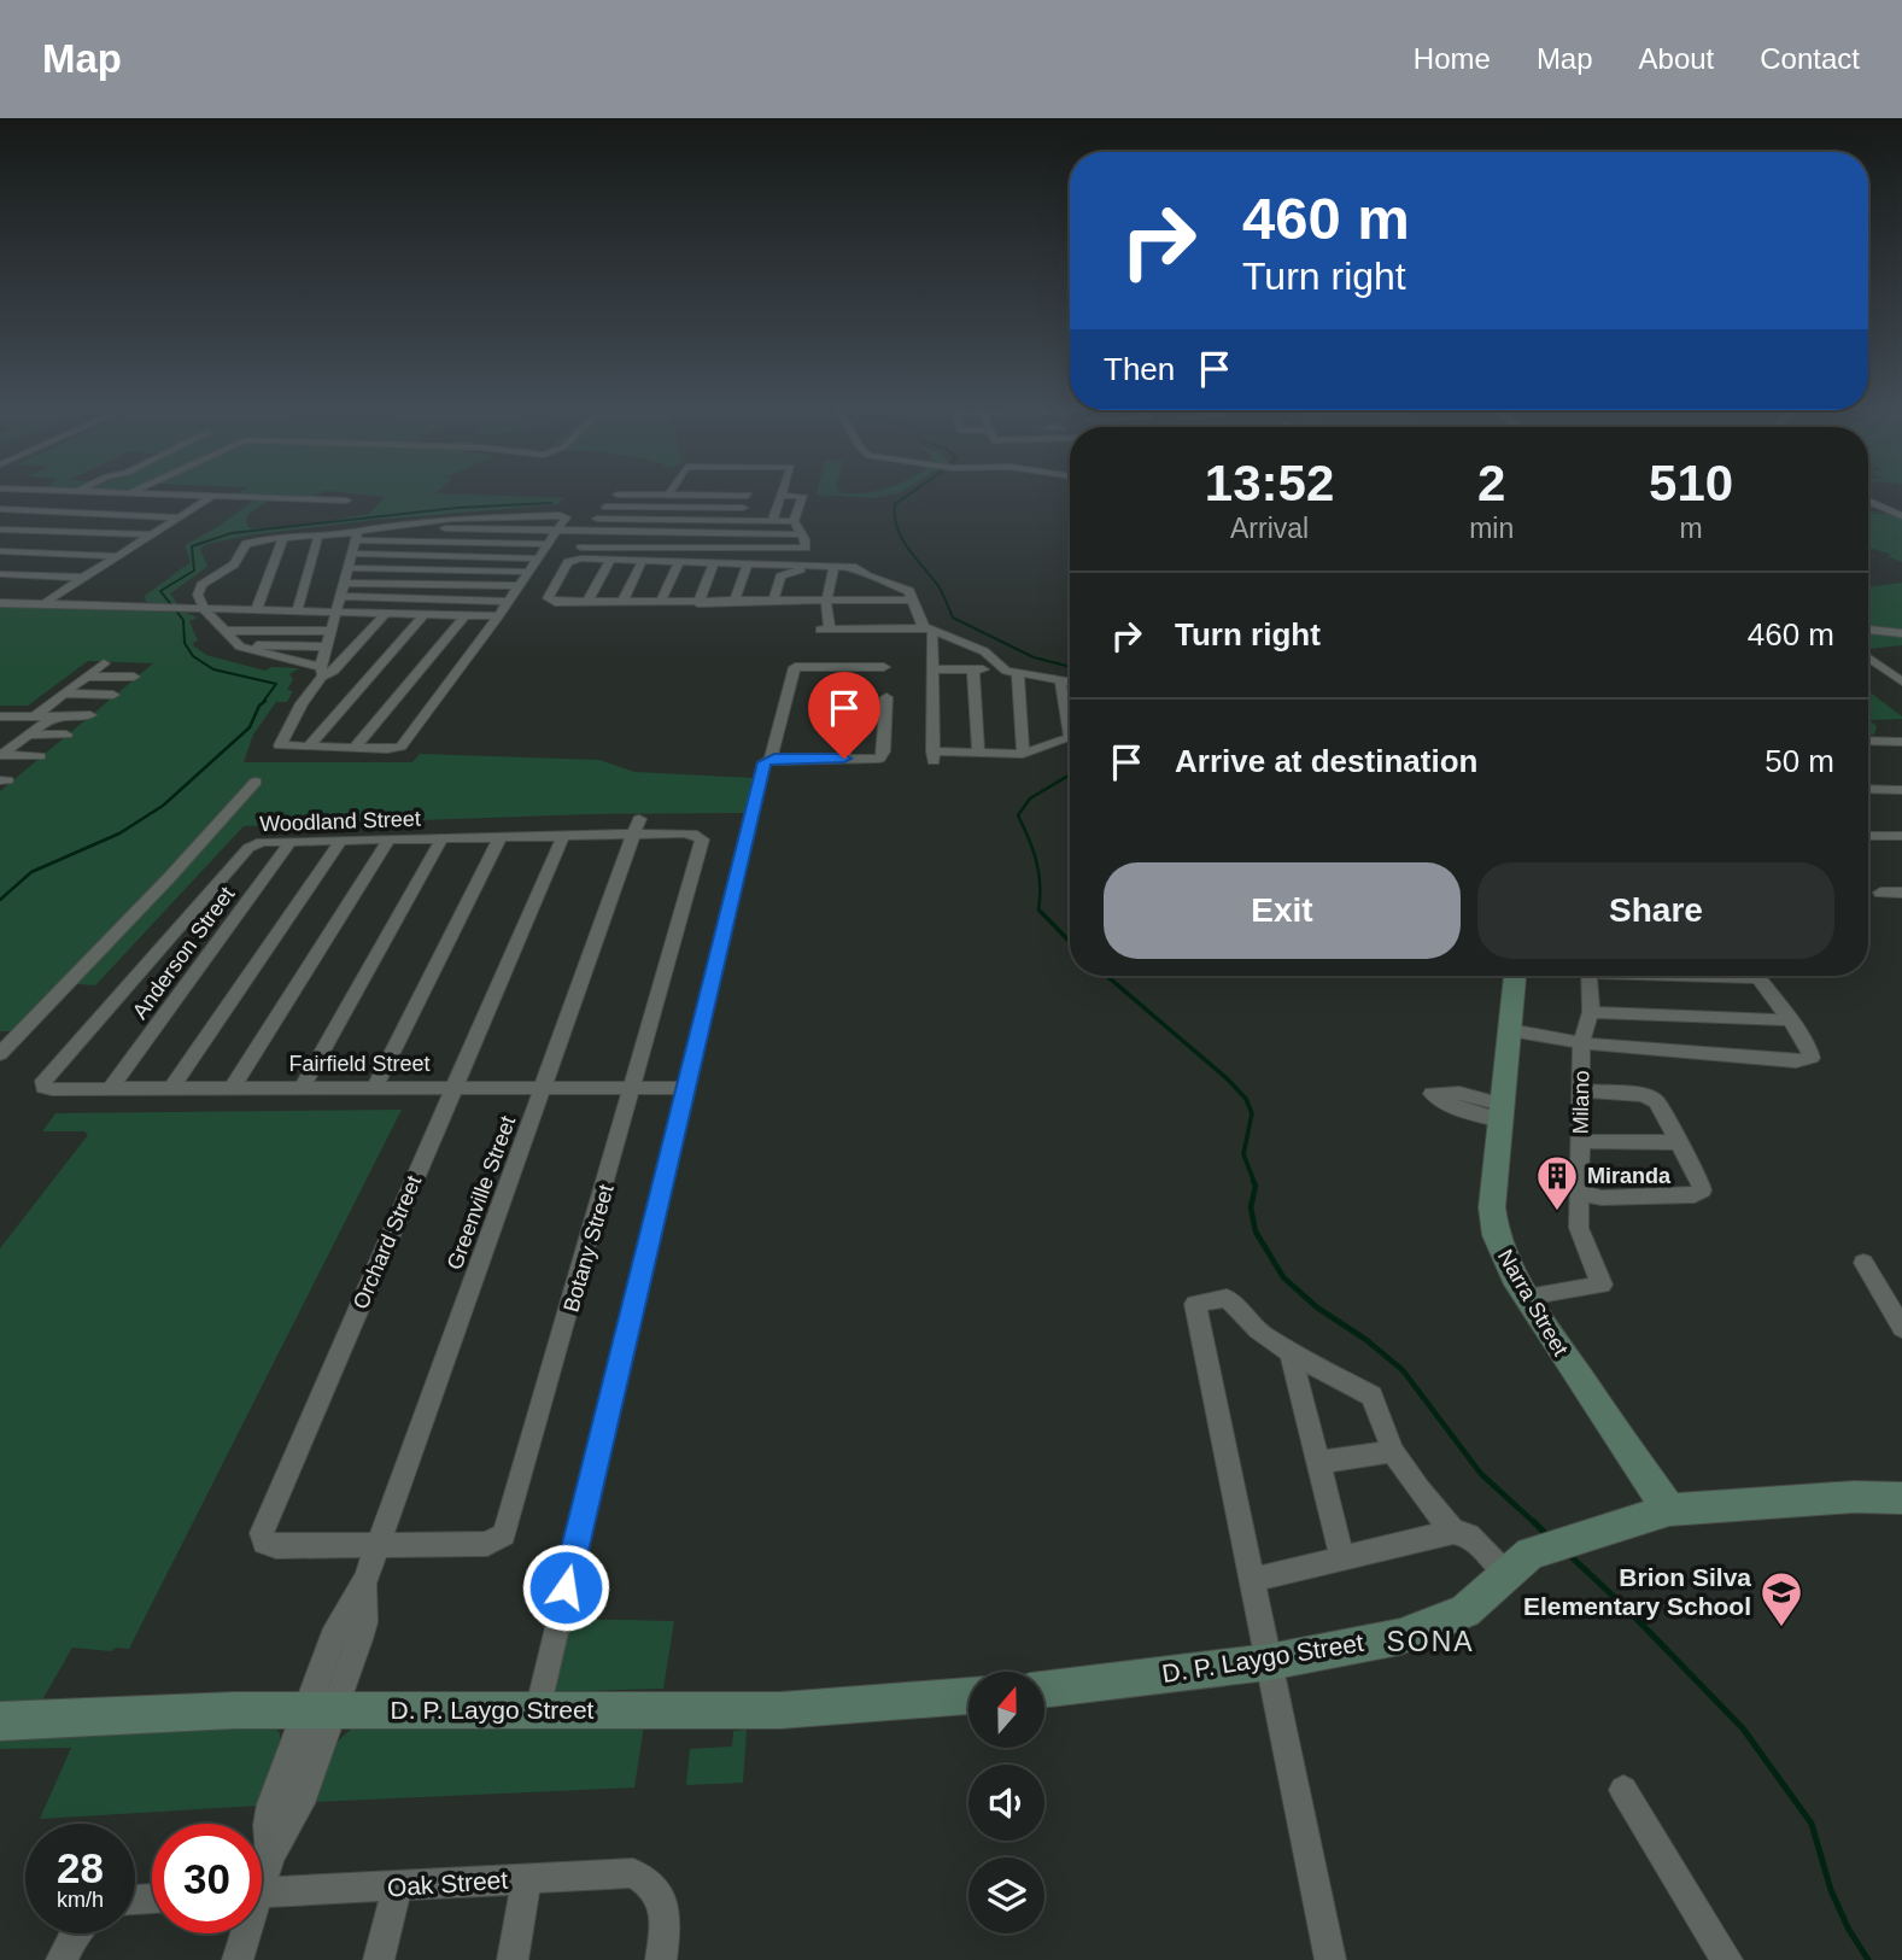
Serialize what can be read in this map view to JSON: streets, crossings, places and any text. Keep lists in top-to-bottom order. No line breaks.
{"streets":{"main road":["Narra Street","D. P. Laygo Street"],"street":["Woodland Street","Anderson Street","Fairfield Street","Milano","Greenville Street","Orchard Street","Botany Street","Oak Street"]},"crossings":[["Woodland Street","Anderson Street"],["Woodland Street","Fairfield Street"],["Woodland Street","Greenville Street"],["Woodland Street","Orchard Street"],["Woodland Street","Botany Street"],["Anderson Street","Fairfield Street"],["Fairfield Street","Greenville Street"],["Fairfield Street","Orchard Street"],["Fairfield Street","Botany Street"],["Milano","Narra Street"],["Greenville Street","Orchard Street"],["Greenville Street","Botany Street"],["Greenville Street","D. P. Laygo Street"],["Orchard Street","Botany Street"],["Narra Street","D. P. Laygo Street"]],"districts":["SONA"],"places":{"building":["Miranda"],"school or university":["Brion Silva Elementary School"]},"north":"top","page":{"header":"Map","nav":["Home","Map","About","Contact"],"turn":["460 m","Turn right"],"then":"Then","eta":["13:52","Arrival","2","min","510","m"],"list":[{"name":"Turn right","value":"460 m"},{"name":"Arrive at destination","value":"50 m"}],"buttons":["Exit","Share"],"speed":"28 km/h","limit":"30"}}
